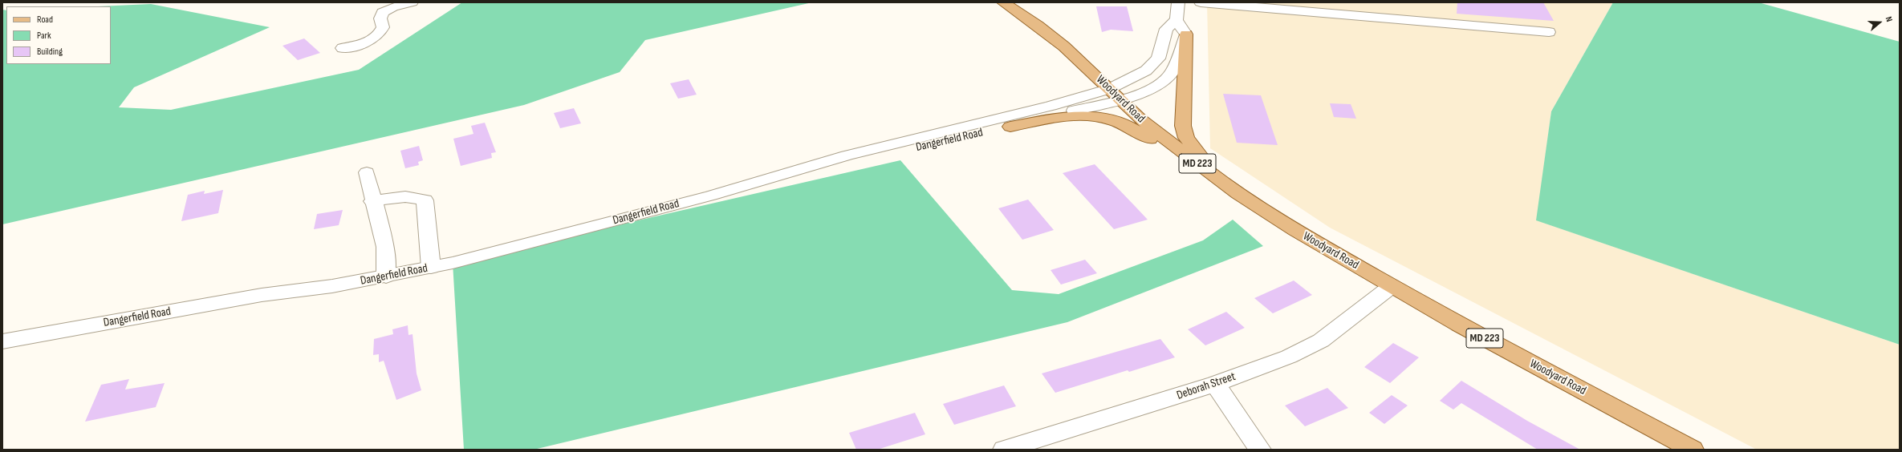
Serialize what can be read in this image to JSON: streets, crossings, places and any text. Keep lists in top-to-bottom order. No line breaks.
{"streets":{"main road":["Woodyard Road","MD 223"],"street":["Dangerfield Road","Deborah Street"]},"crossings":[["Woodyard Road","Dangerfield Road"],["Woodyard Road","Deborah Street"]],"legend":["Road","Park","Building"],"north":"right"}
